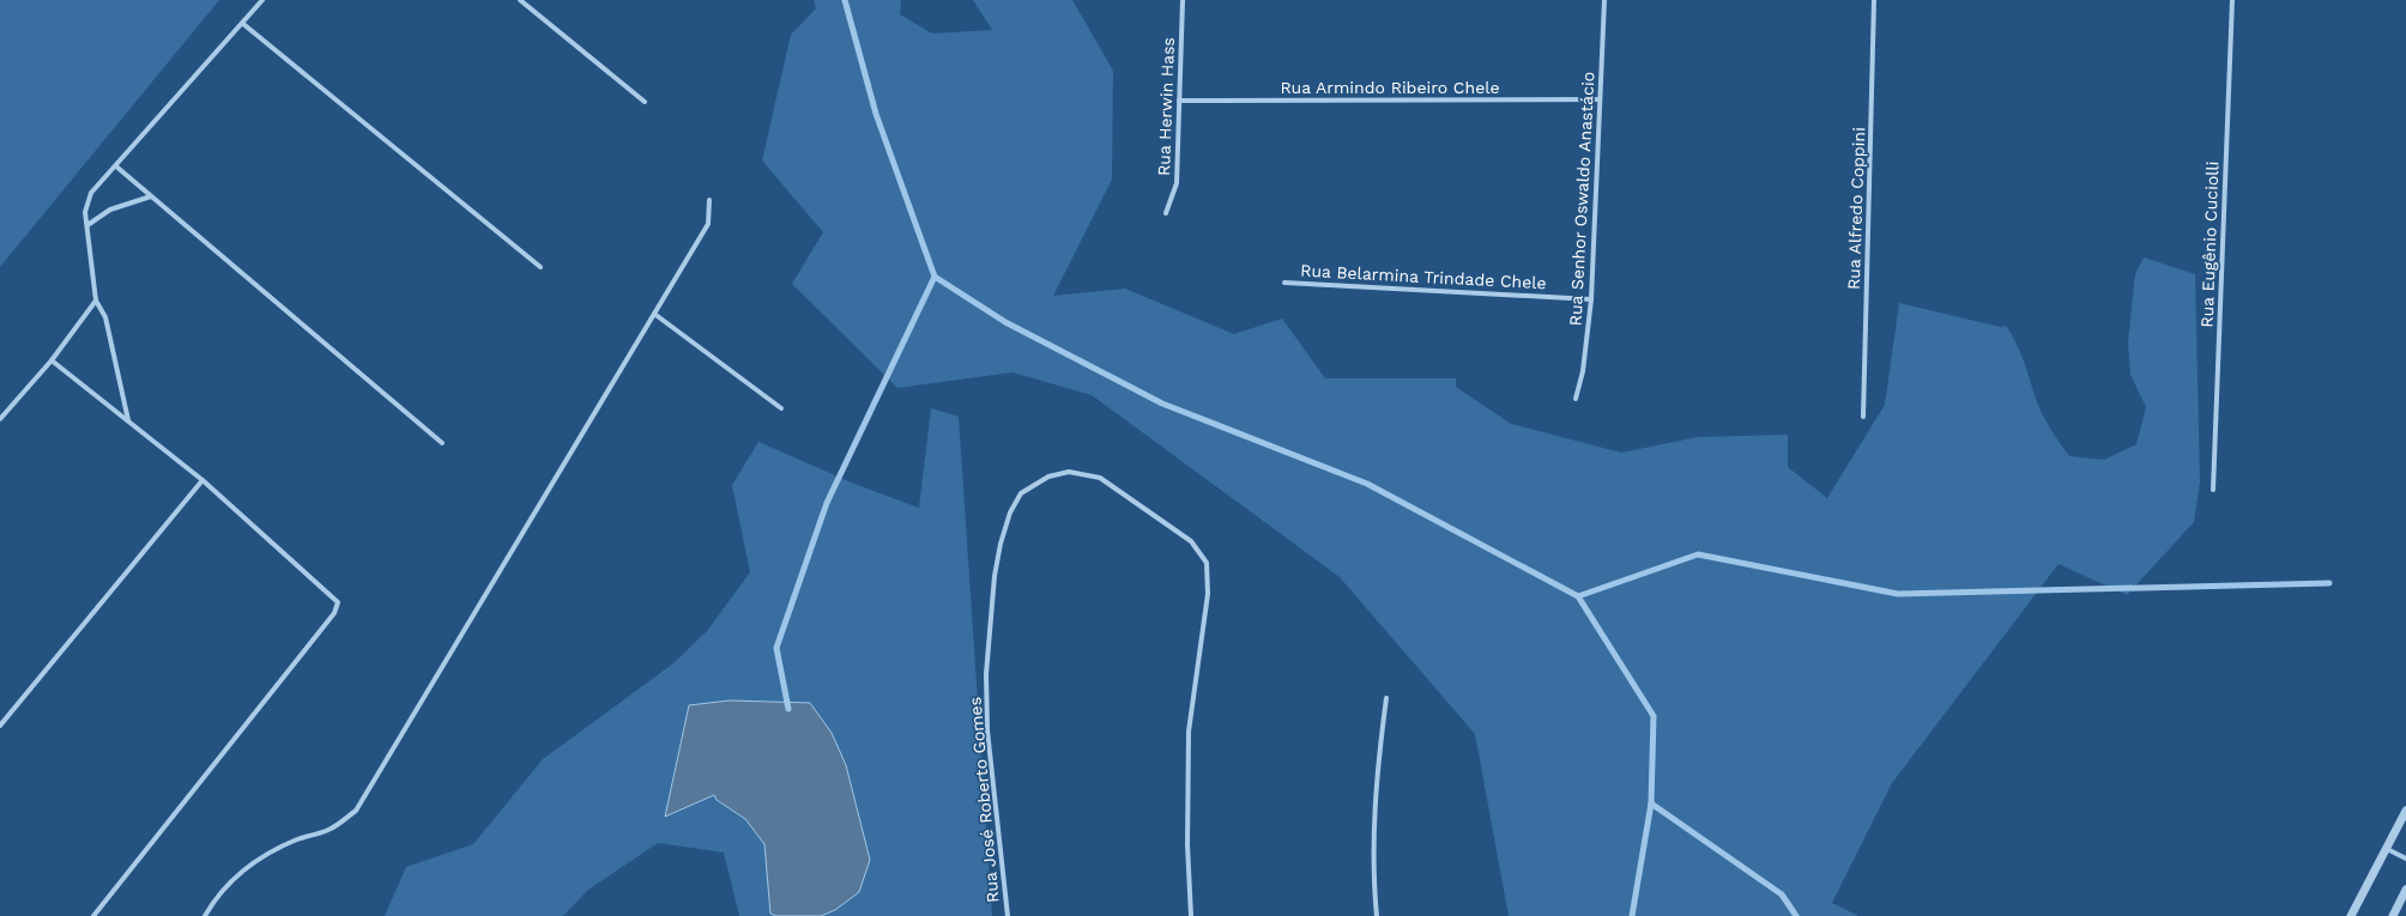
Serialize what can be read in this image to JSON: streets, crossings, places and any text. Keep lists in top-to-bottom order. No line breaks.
{"streets":{"street":["Rua Armindo Ribeiro Chele","Rua Herwin Hass","Rua Senhor Oswaldo Anastácio","Rua Alfredo Coppini","Rua Eugênio Cuciolli","Rua Belarmina Trindade Chele","Rua José Roberto Gomes"]},"crossings":[["Rua Armindo Ribeiro Chele","Rua Herwin Hass"],["Rua Armindo Ribeiro Chele","Rua Senhor Oswaldo Anastácio"],["Rua Senhor Oswaldo Anastácio","Rua Belarmina Trindade Chele"]]}
